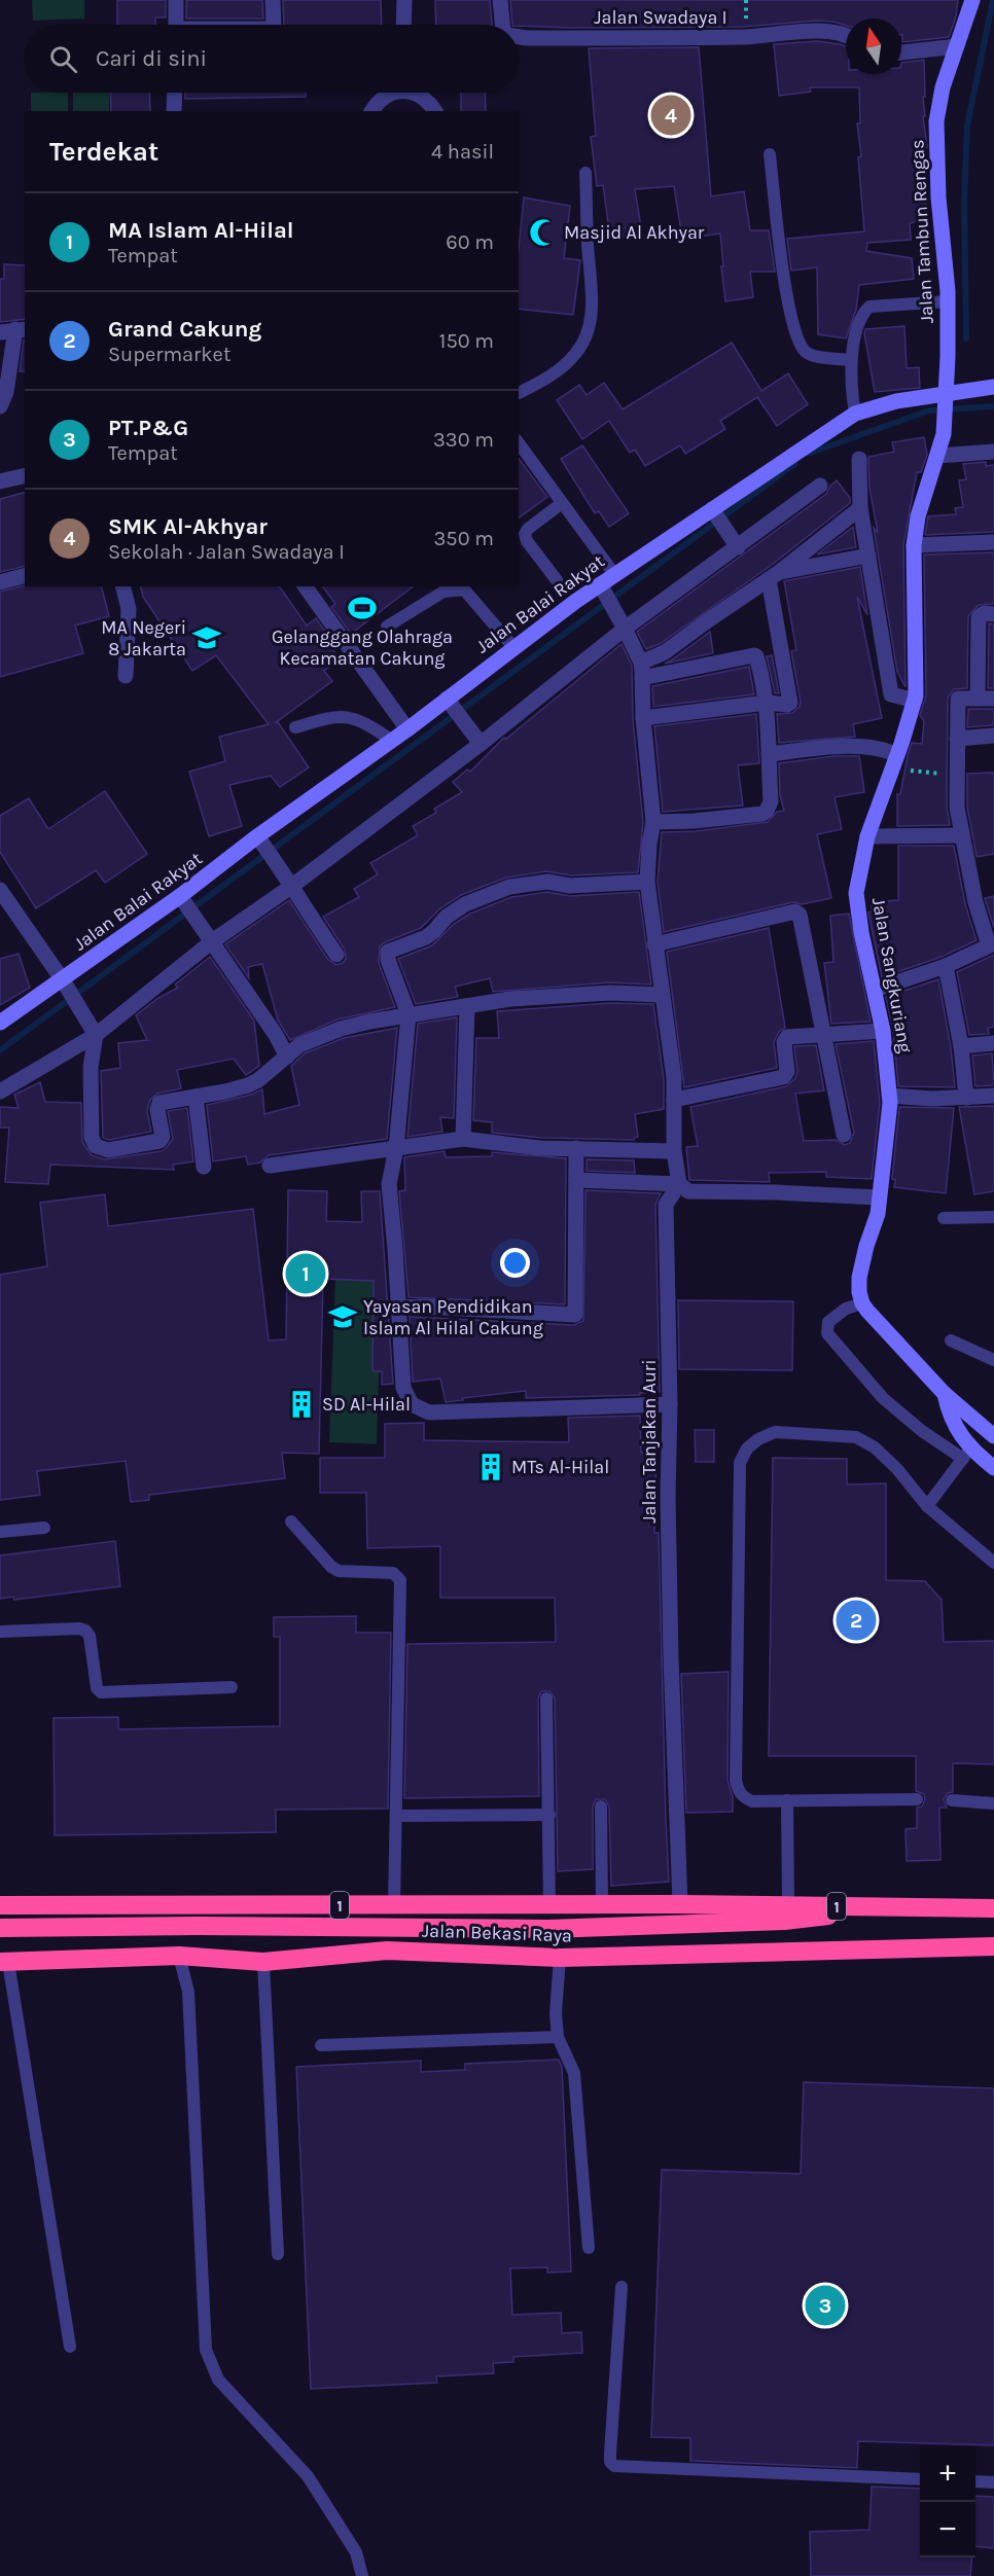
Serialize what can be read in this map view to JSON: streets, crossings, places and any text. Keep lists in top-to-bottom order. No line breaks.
{"streets":{"highway":["1","Jalan Bekasi Raya"],"street":["Jalan Swadaya I","Jalan Tambun Rengas","Jalan Balai Rakyat","Jalan Sangkuriang","Jalan Tanjakan Auri"]},"crossings":[["Jalan Tambun Rengas","Jalan Balai Rakyat"],["Jalan Tambun Rengas","Jalan Sangkuriang"],["Jalan Balai Rakyat","Jalan Sangkuriang"],["Jalan Tanjakan Auri","Jalan Bekasi Raya"]],"places":{"mosque":["Masjid Al Akhyar"],"sports":["Gelanggang Olahraga Kecamatan Cakung"],"school or university":["MA Negeri 8 Jakarta","Yayasan Pendidikan Islam Al Hilal Cakung"],"building":["SD Al-Hilal","MTs Al-Hilal"]},"north":"top","page":{"search":"Cari di sini","pins":["4","1","2","3"],"heading":["Terdekat","4 hasil"],"list":[{"mark":"1","name":"MA Islam Al-Hilal","note":"Tempat","value":"60 m"},{"mark":"2","name":"Grand Cakung","note":"Supermarket","value":"150 m"},{"mark":"3","name":"PT.P&G","note":"Tempat","value":"330 m"},{"mark":"4","name":"SMK Al-Akhyar","note":"Sekolah · Jalan Swadaya I","value":"350 m"}],"map_buttons":["+","−"]}}
